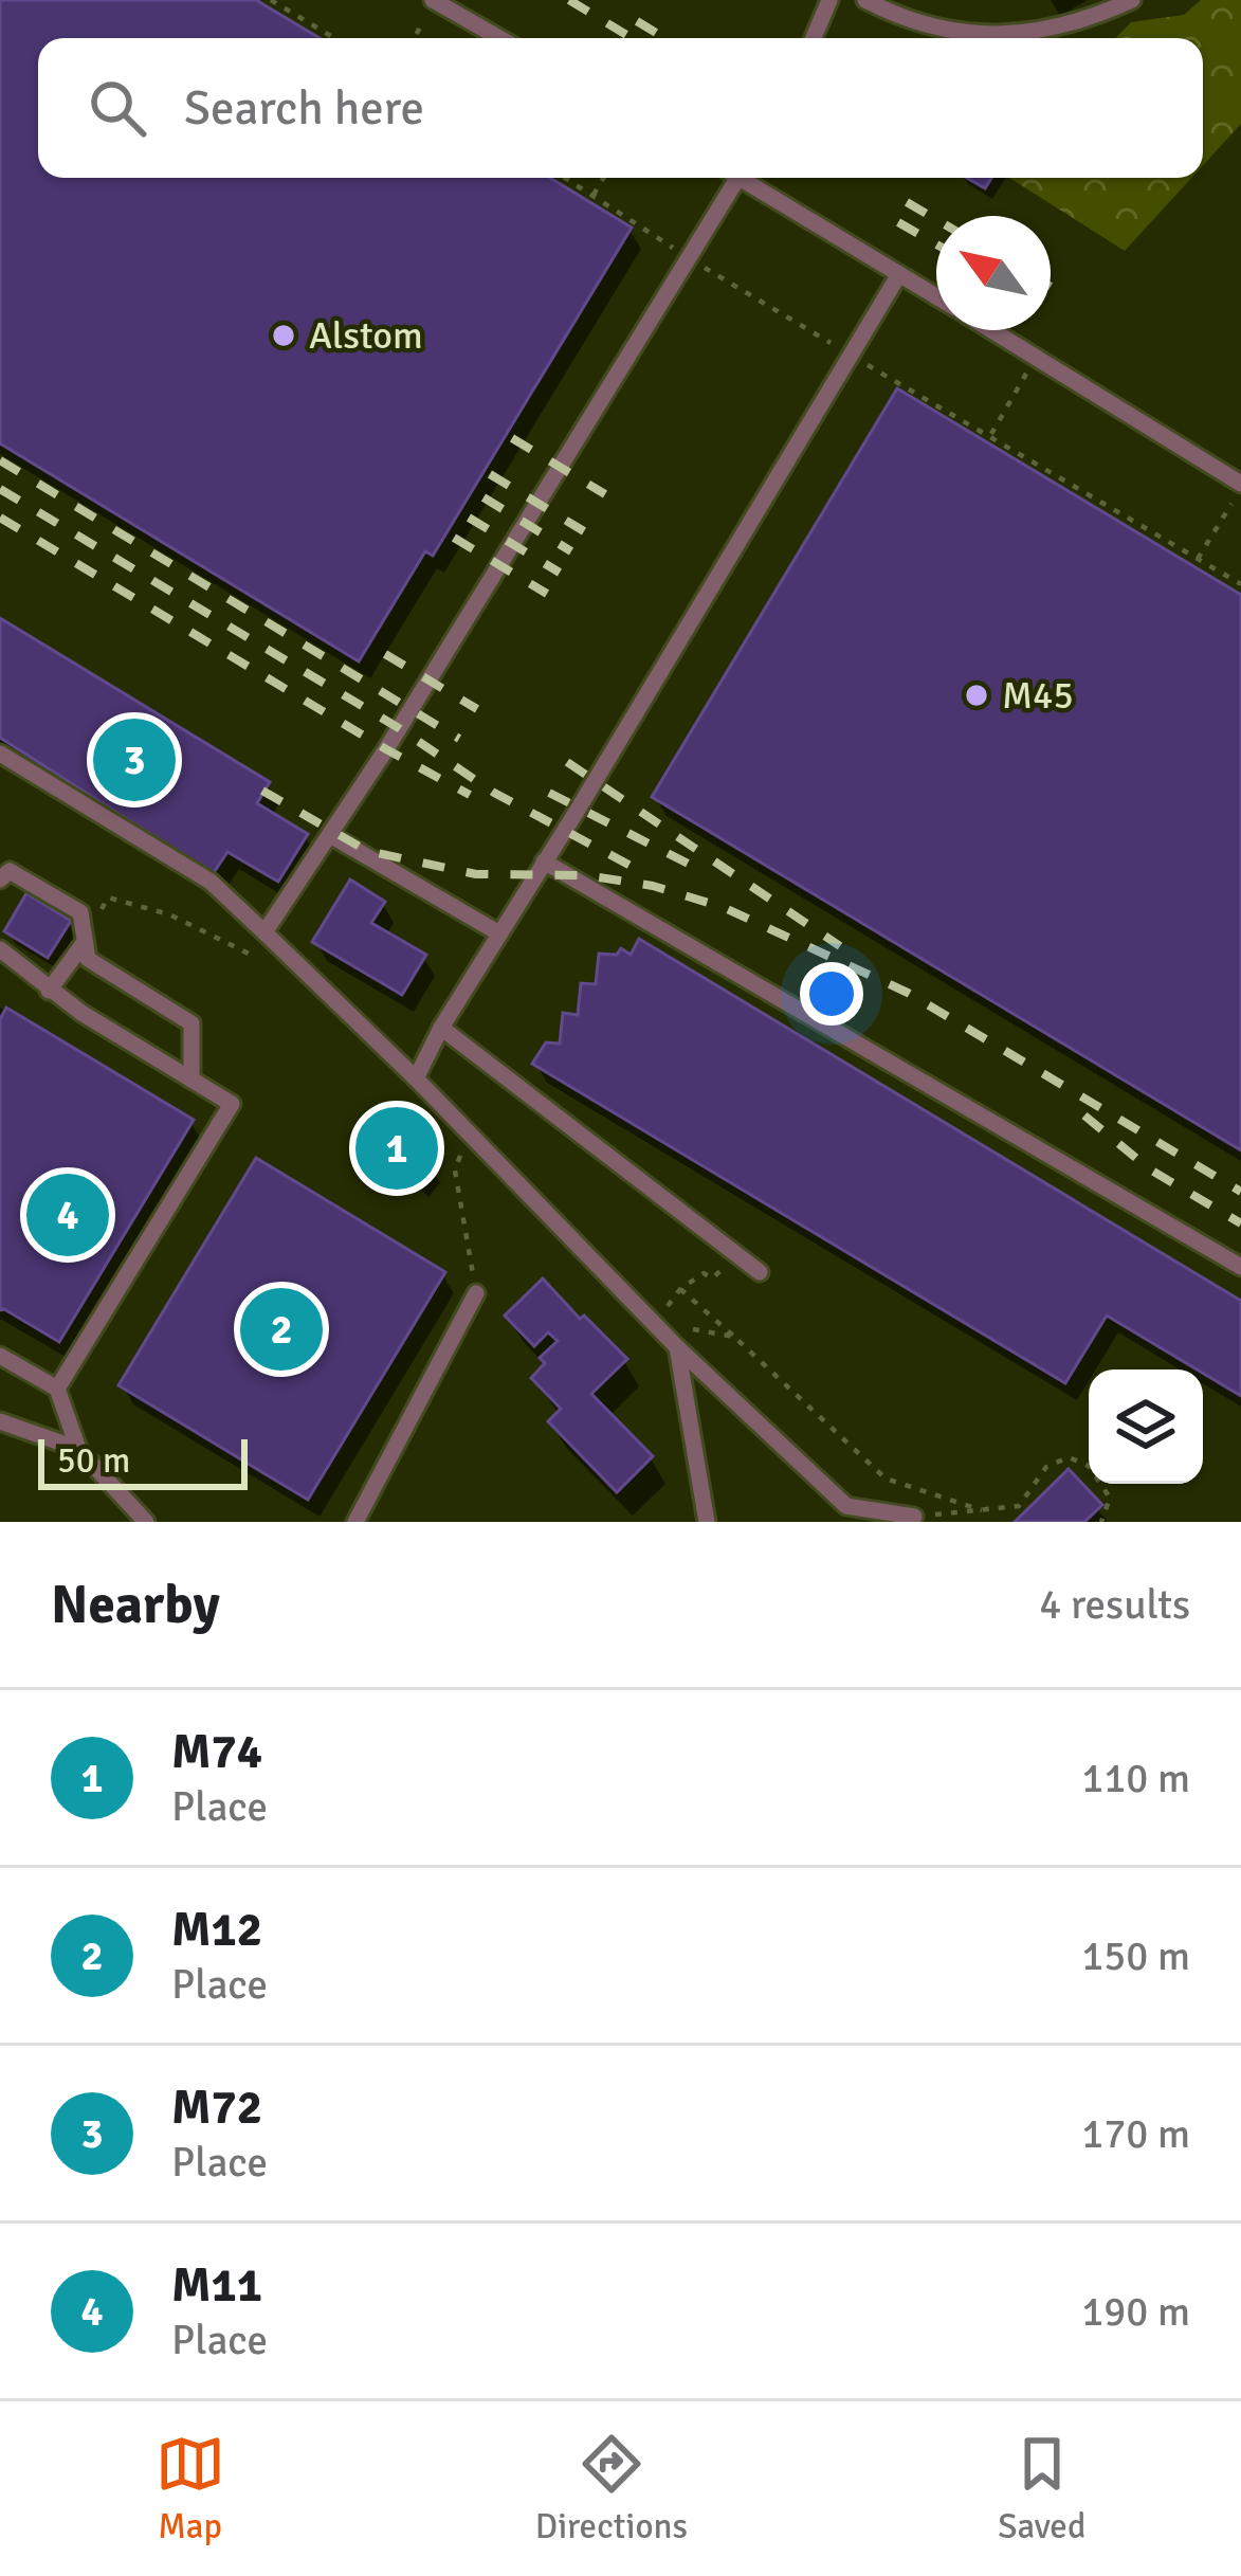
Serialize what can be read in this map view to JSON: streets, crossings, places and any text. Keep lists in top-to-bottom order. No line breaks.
{"places":["Alstom","M45"],"scale_bar":"50 m","north":"top left","page":{"search":"Search here","pins":["3","1","4","2"],"scale":"50 m","heading":["Nearby","4 results"],"list":[{"mark":"1","name":"M74","note":"Place","value":"110 m"},{"mark":"2","name":"M12","note":"Place","value":"150 m"},{"mark":"3","name":"M72","note":"Place","value":"170 m"},{"mark":"4","name":"M11","note":"Place","value":"190 m"}],"nav":["Map","Directions","Saved"]}}
